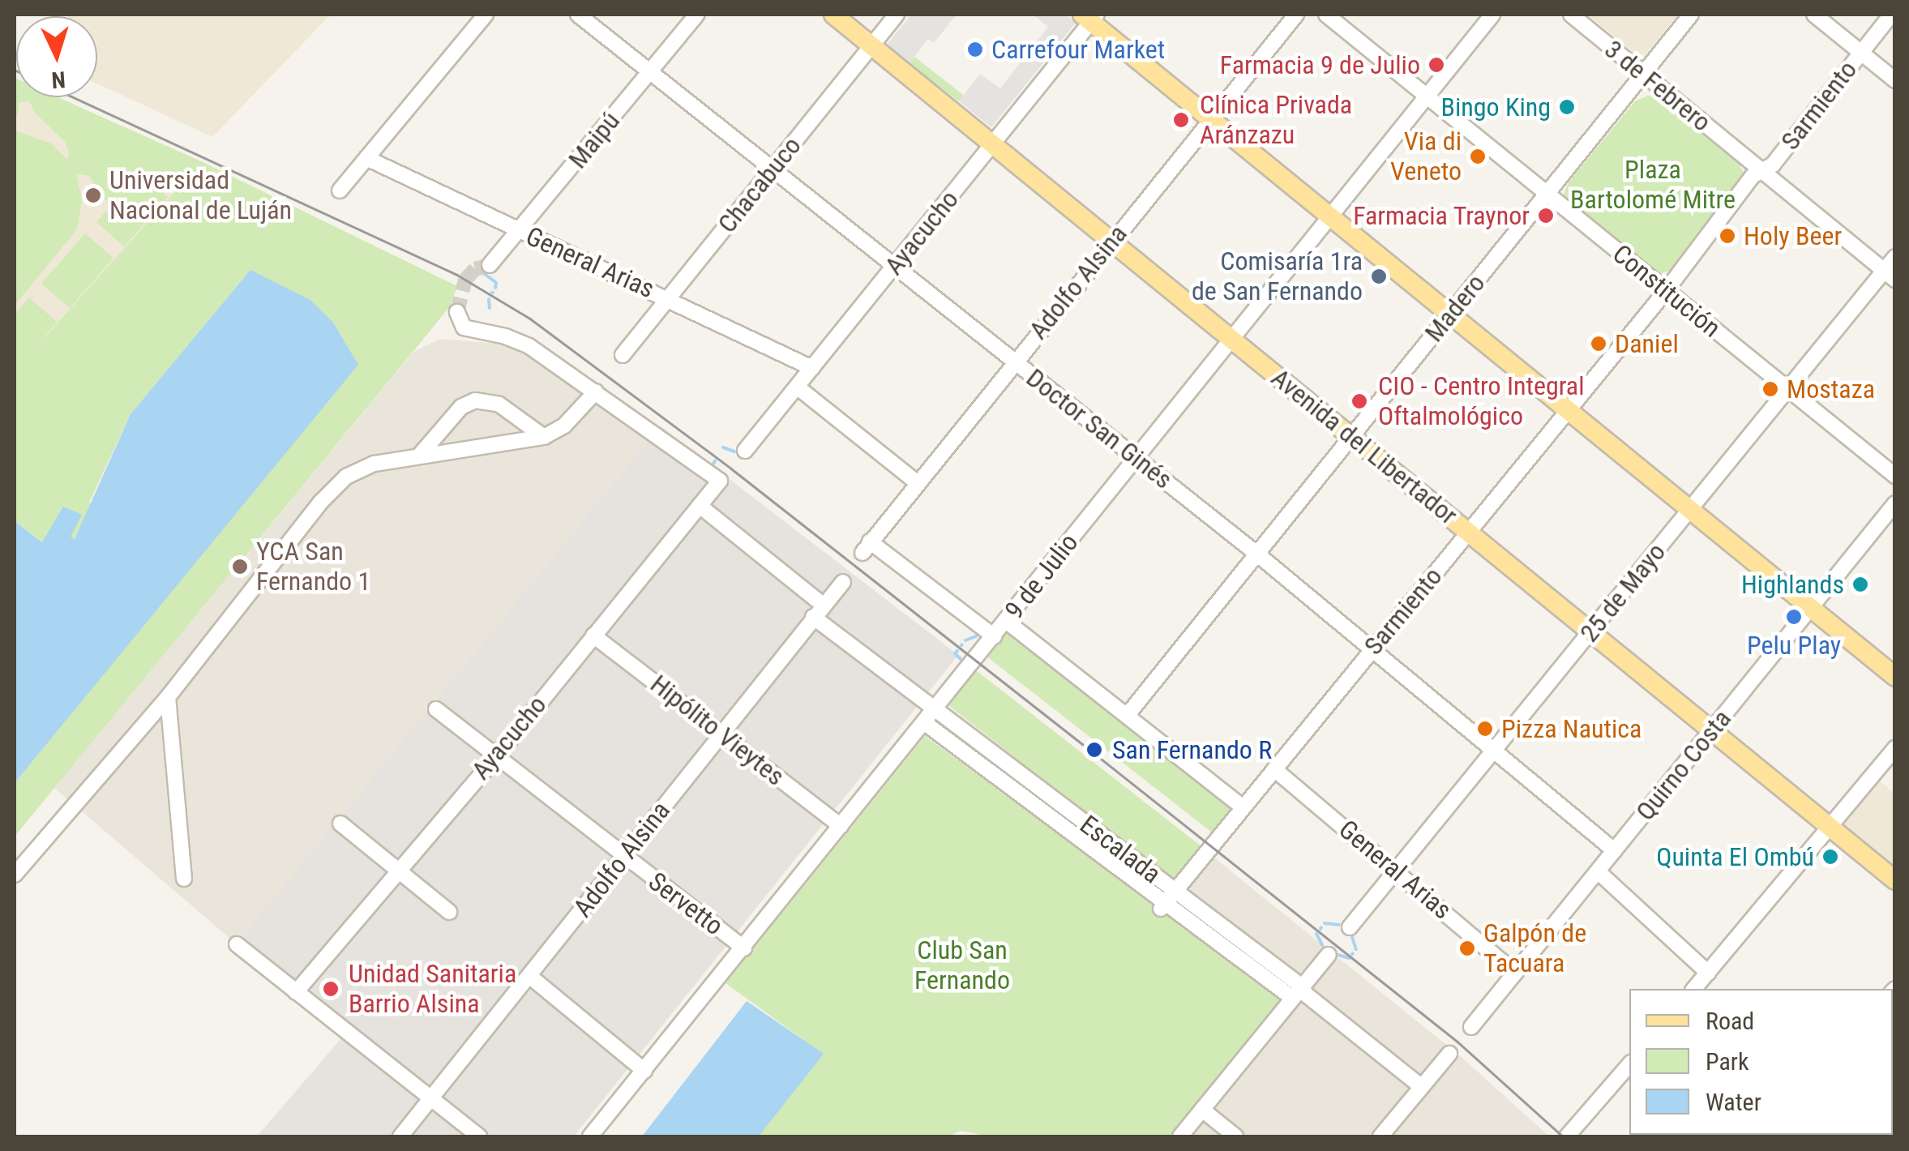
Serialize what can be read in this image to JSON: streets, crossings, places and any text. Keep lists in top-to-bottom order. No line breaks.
{"streets":{"main road":["Avenida del Libertador"],"street":["3 de Febrero","Sarmiento","Maipú","Chacabuco","Ayacucho","General Arias","Adolfo Alsina","Constitución","Madero","Doctor San Ginés","9 de Julio","25 de Mayo","Hipólito Vieytes","Quirno Costa","Escalada","Servetto"]},"crossings":[["3 de Febrero","Sarmiento"],["3 de Febrero","Madero"],["3 de Febrero","25 de Mayo"],["Sarmiento","General Arias"],["Sarmiento","Constitución"],["Sarmiento","Doctor San Ginés"],["Sarmiento","Avenida del Libertador"],["Sarmiento","Escalada"],["Maipú","General Arias"],["Maipú","Doctor San Ginés"],["Chacabuco","General Arias"],["Chacabuco","Doctor San Ginés"],["Chacabuco","Avenida del Libertador"],["Ayacucho","General Arias"],["Ayacucho","Doctor San Ginés"],["Ayacucho","Avenida del Libertador"],["Ayacucho","Hipólito Vieytes"],["Ayacucho","Servetto"],["General Arias","25 de Mayo"],["General Arias","Quirno Costa"],["Adolfo Alsina","Doctor San Ginés"],["Adolfo Alsina","Avenida del Libertador"],["Adolfo Alsina","9 de Julio"],["Adolfo Alsina","Hipólito Vieytes"],["Adolfo Alsina","Escalada"],["Adolfo Alsina","Servetto"],["Constitución","Madero"],["Constitución","9 de Julio"],["Constitución","25 de Mayo"],["Madero","Doctor San Ginés"],["Madero","Avenida del Libertador"],["Doctor San Ginés","9 de Julio"],["Doctor San Ginés","25 de Mayo"],["Doctor San Ginés","Quirno Costa"],["Avenida del Libertador","9 de Julio"],["Avenida del Libertador","25 de Mayo"],["Avenida del Libertador","Quirno Costa"],["9 de Julio","Hipólito Vieytes"],["9 de Julio","Escalada"],["9 de Julio","Servetto"]],"parks":["Plaza Bartolomé Mitre","Club San Fernando"],"places":["Carrefour Market","Farmacia 9 de Julio","Bingo King","Clínica Privada Aránzazu","Via di Veneto","Universidad Nacional de Luján","Farmacia Traynor","Holy Beer","Comisaría 1ra de San Fernando","Daniel","Mostaza","CIO - Centro Integral Oftalmológico","YCA San Fernando 1","Highlands","Pelu Play","Pizza Nautica","San Fernando R","Quinta El Ombú","Galpón de Tacuara","Unidad Sanitaria Barrio Alsina"],"legend":["Road","Park","Water"],"north":"bottom"}
